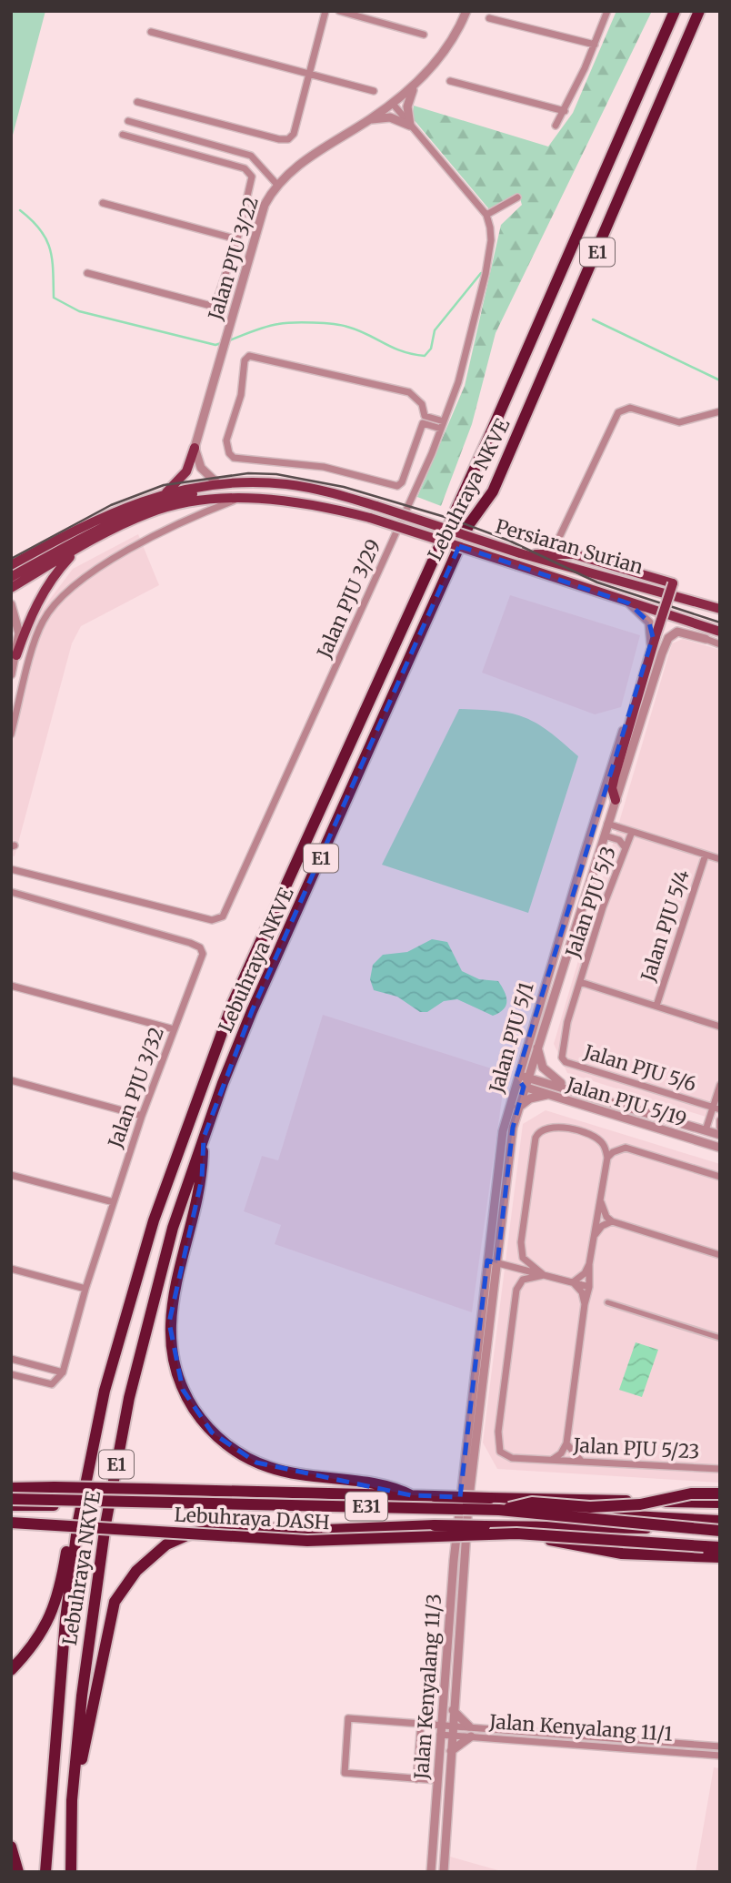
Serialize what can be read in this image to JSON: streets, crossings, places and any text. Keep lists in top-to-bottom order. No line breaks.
{"streets":{"highway":["E1","Lebuhraya NKVE","E31","Lebuhraya DASH"],"main road":["Persiaran Surian"],"street":["Jalan PJU 3/22","Jalan PJU 3/29","Jalan PJU 5/3","Jalan PJU 5/4","Jalan PJU 5/1","Jalan PJU 5/6","Jalan PJU 3/32","Jalan PJU 5/19","Jalan PJU 5/23","Jalan Kenyalang 11/3","Jalan Kenyalang 11/1"]},"crossings":[["Jalan PJU 5/3","Jalan PJU 5/6"],["Jalan PJU 5/1","Jalan PJU 5/19"],["Jalan PJU 5/1","Jalan Kenyalang 11/3"],["Jalan Kenyalang 11/3","Jalan Kenyalang 11/1"]]}
